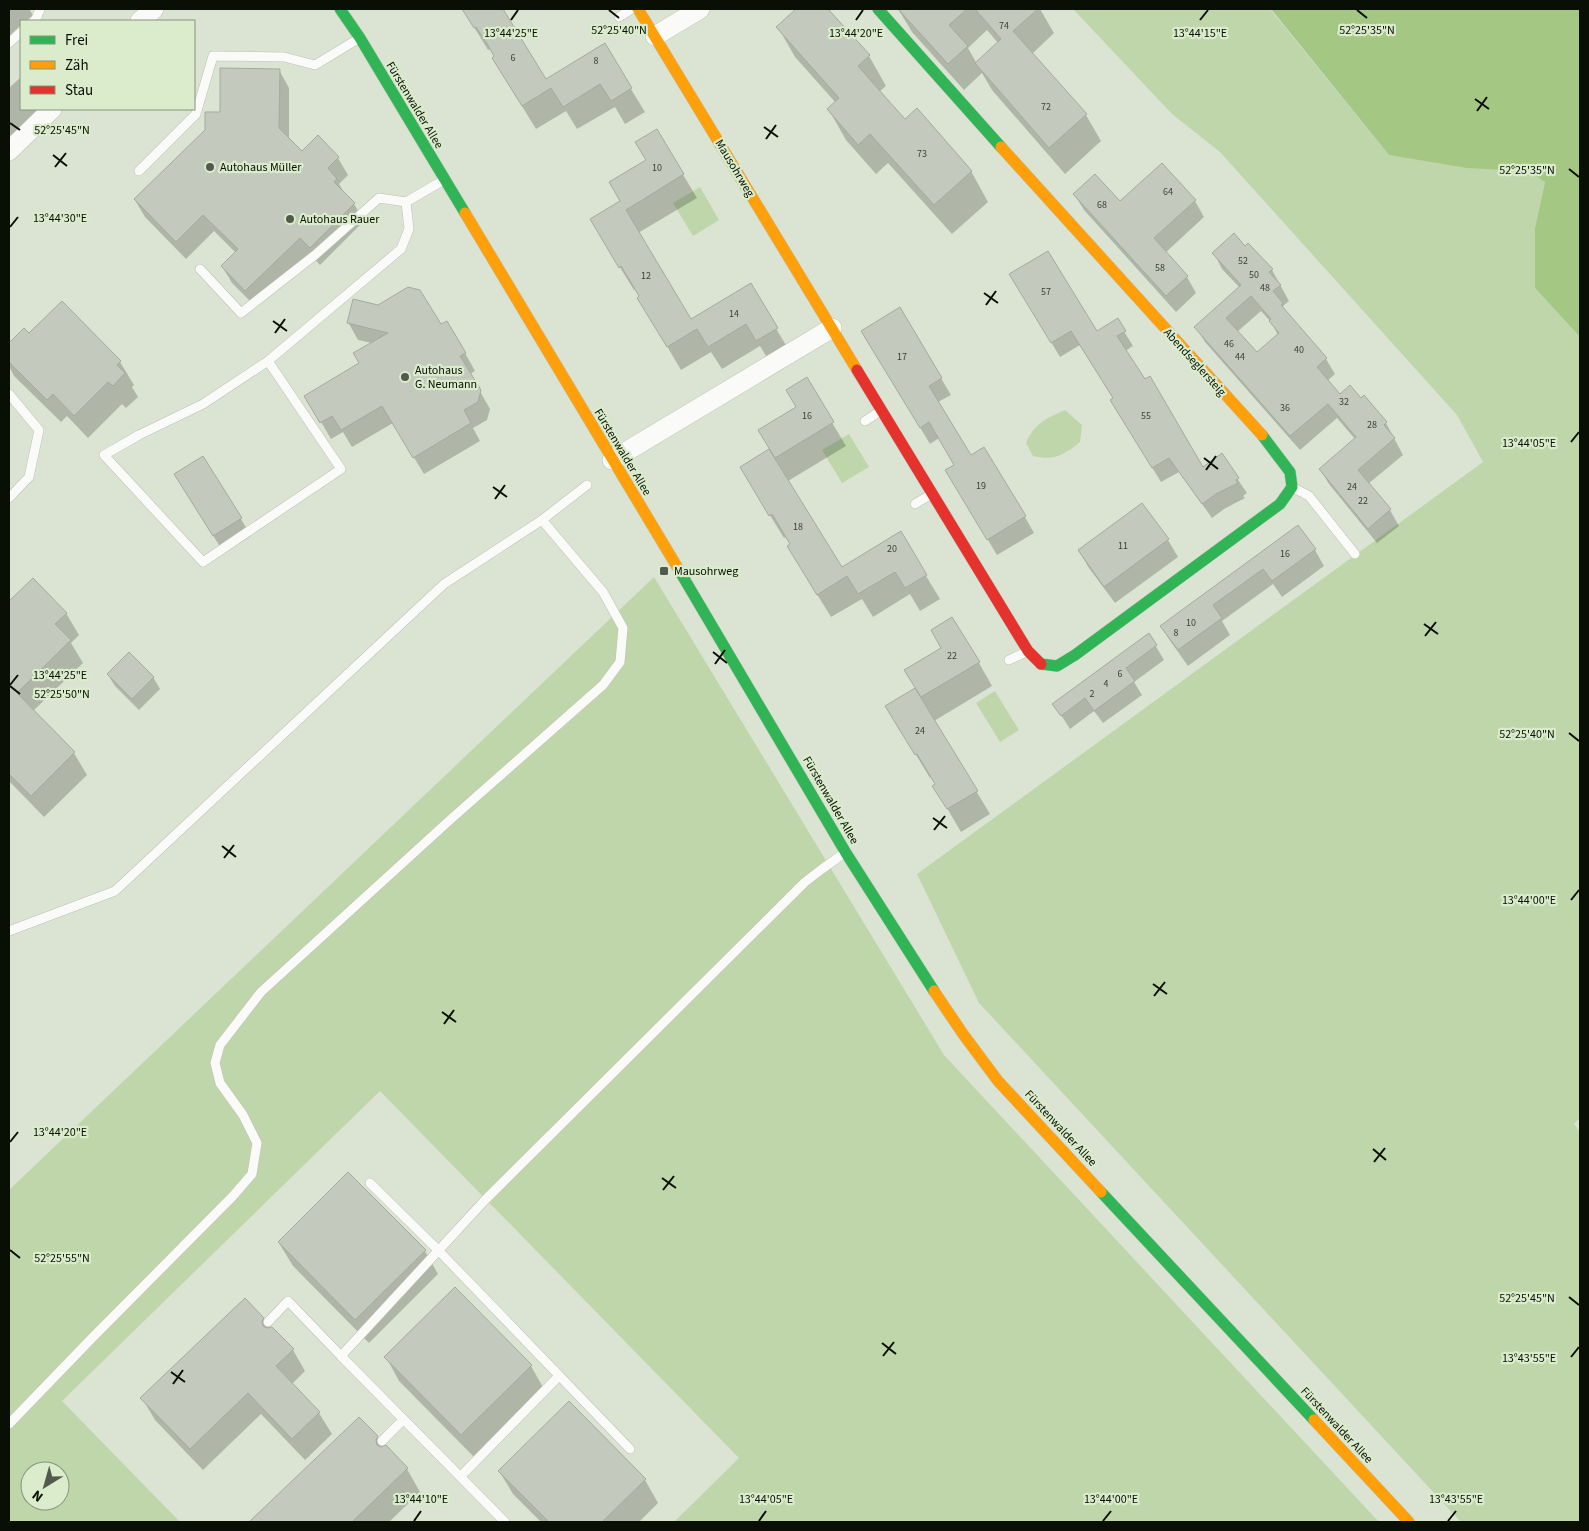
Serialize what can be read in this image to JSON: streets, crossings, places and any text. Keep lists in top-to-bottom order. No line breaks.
{"streets":{"main road":["Fürstenwalder Allee","Mausohrweg","Abendseglersteig"]},"crossings":[["Mausohrweg","Abendseglersteig"]],"places":{"other":["Autohaus Müller","Autohaus Rauer","Autohaus G. Neumann"],"transit":["Mausohrweg"]},"house_numbers":["74","6","8","72","73","10","64","68","52","58","50","12","48","57","14","46","40","17","44","32","36","16","55","28","19","24","22","18","11","20","16","10","8","22","6","4","2","24"],"legend":["Frei","Zäh","Stau"],"north":"bottom left","coordinates":["52°25'40\"N","52°25'35\"N","13°44'25\"E","13°44'20\"E","13°44'15\"E","52°25'45\"N","13°44'30\"E","13°44'05\"E","52°25'50\"N","13°44'00\"E","52°25'55\"N","13°43'55\"E","13°44'10\"E"]}
